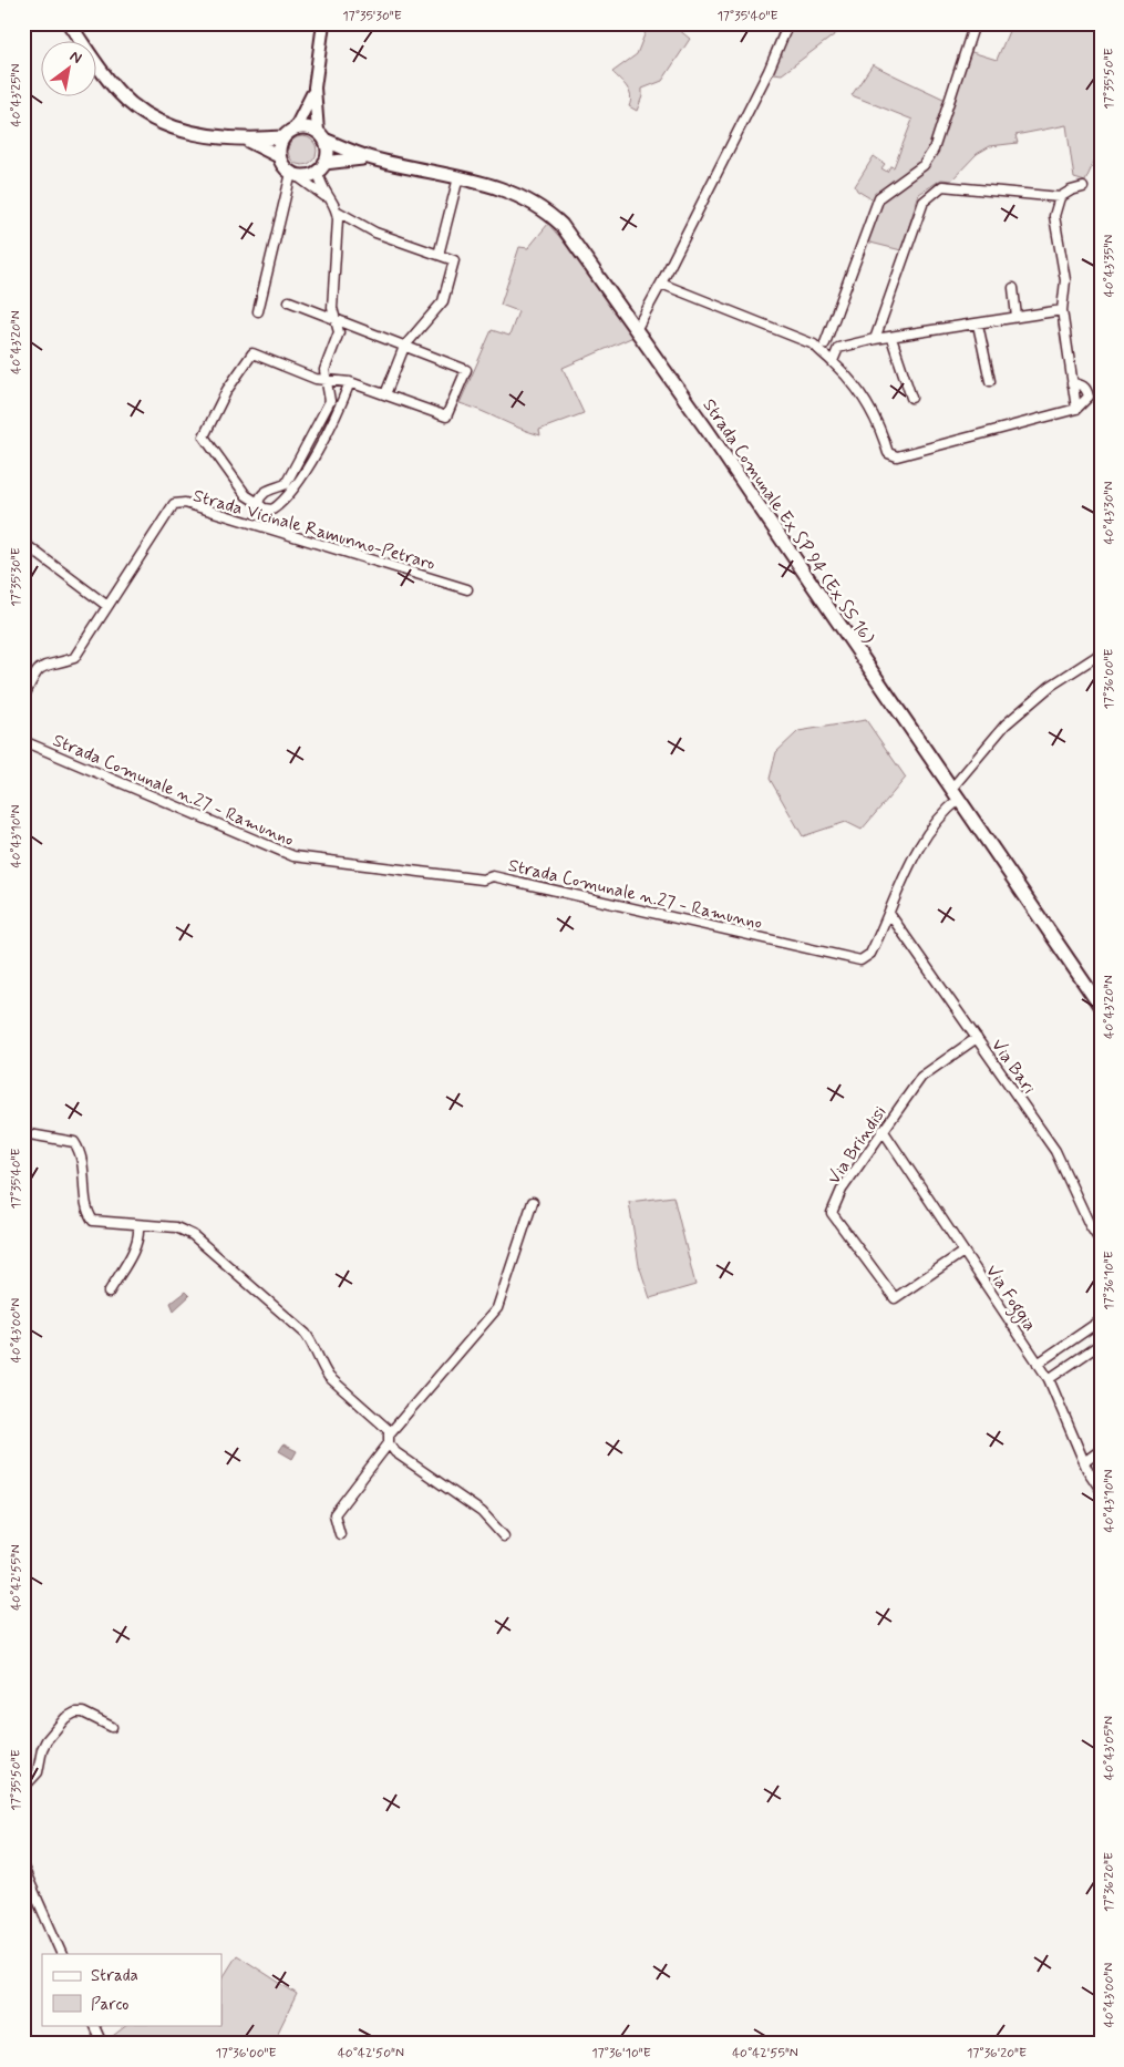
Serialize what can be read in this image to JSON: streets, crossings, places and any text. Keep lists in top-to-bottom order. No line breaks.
{"streets":{"main road":["Strada Comunale Ex SP 94 (Ex SS 16)"],"street":["Strada Vicinale Ramunno-Petraro","Strada Comunale n.27 - Ramunno","Via Bari","Via Brindisi","Via Foggia"]},"crossings":[["Strada Comunale n.27 - Ramunno","Via Bari"],["Via Bari","Via Brindisi"],["Via Brindisi","Via Foggia"]],"legend":["Strada","Parco"],"north":"top right","coordinates":["17°35'30\"E","17°35'40\"E","17°35'50\"E","40°43'25\"N","40°43'35\"N","40°43'20\"N","40°43'30\"N","17°36'00\"E","40°43'10\"N","17°36'10\"E","40°43'00\"N","40°42'55\"N","40°43'05\"N","17°36'20\"E","40°42'50\"N"]}
